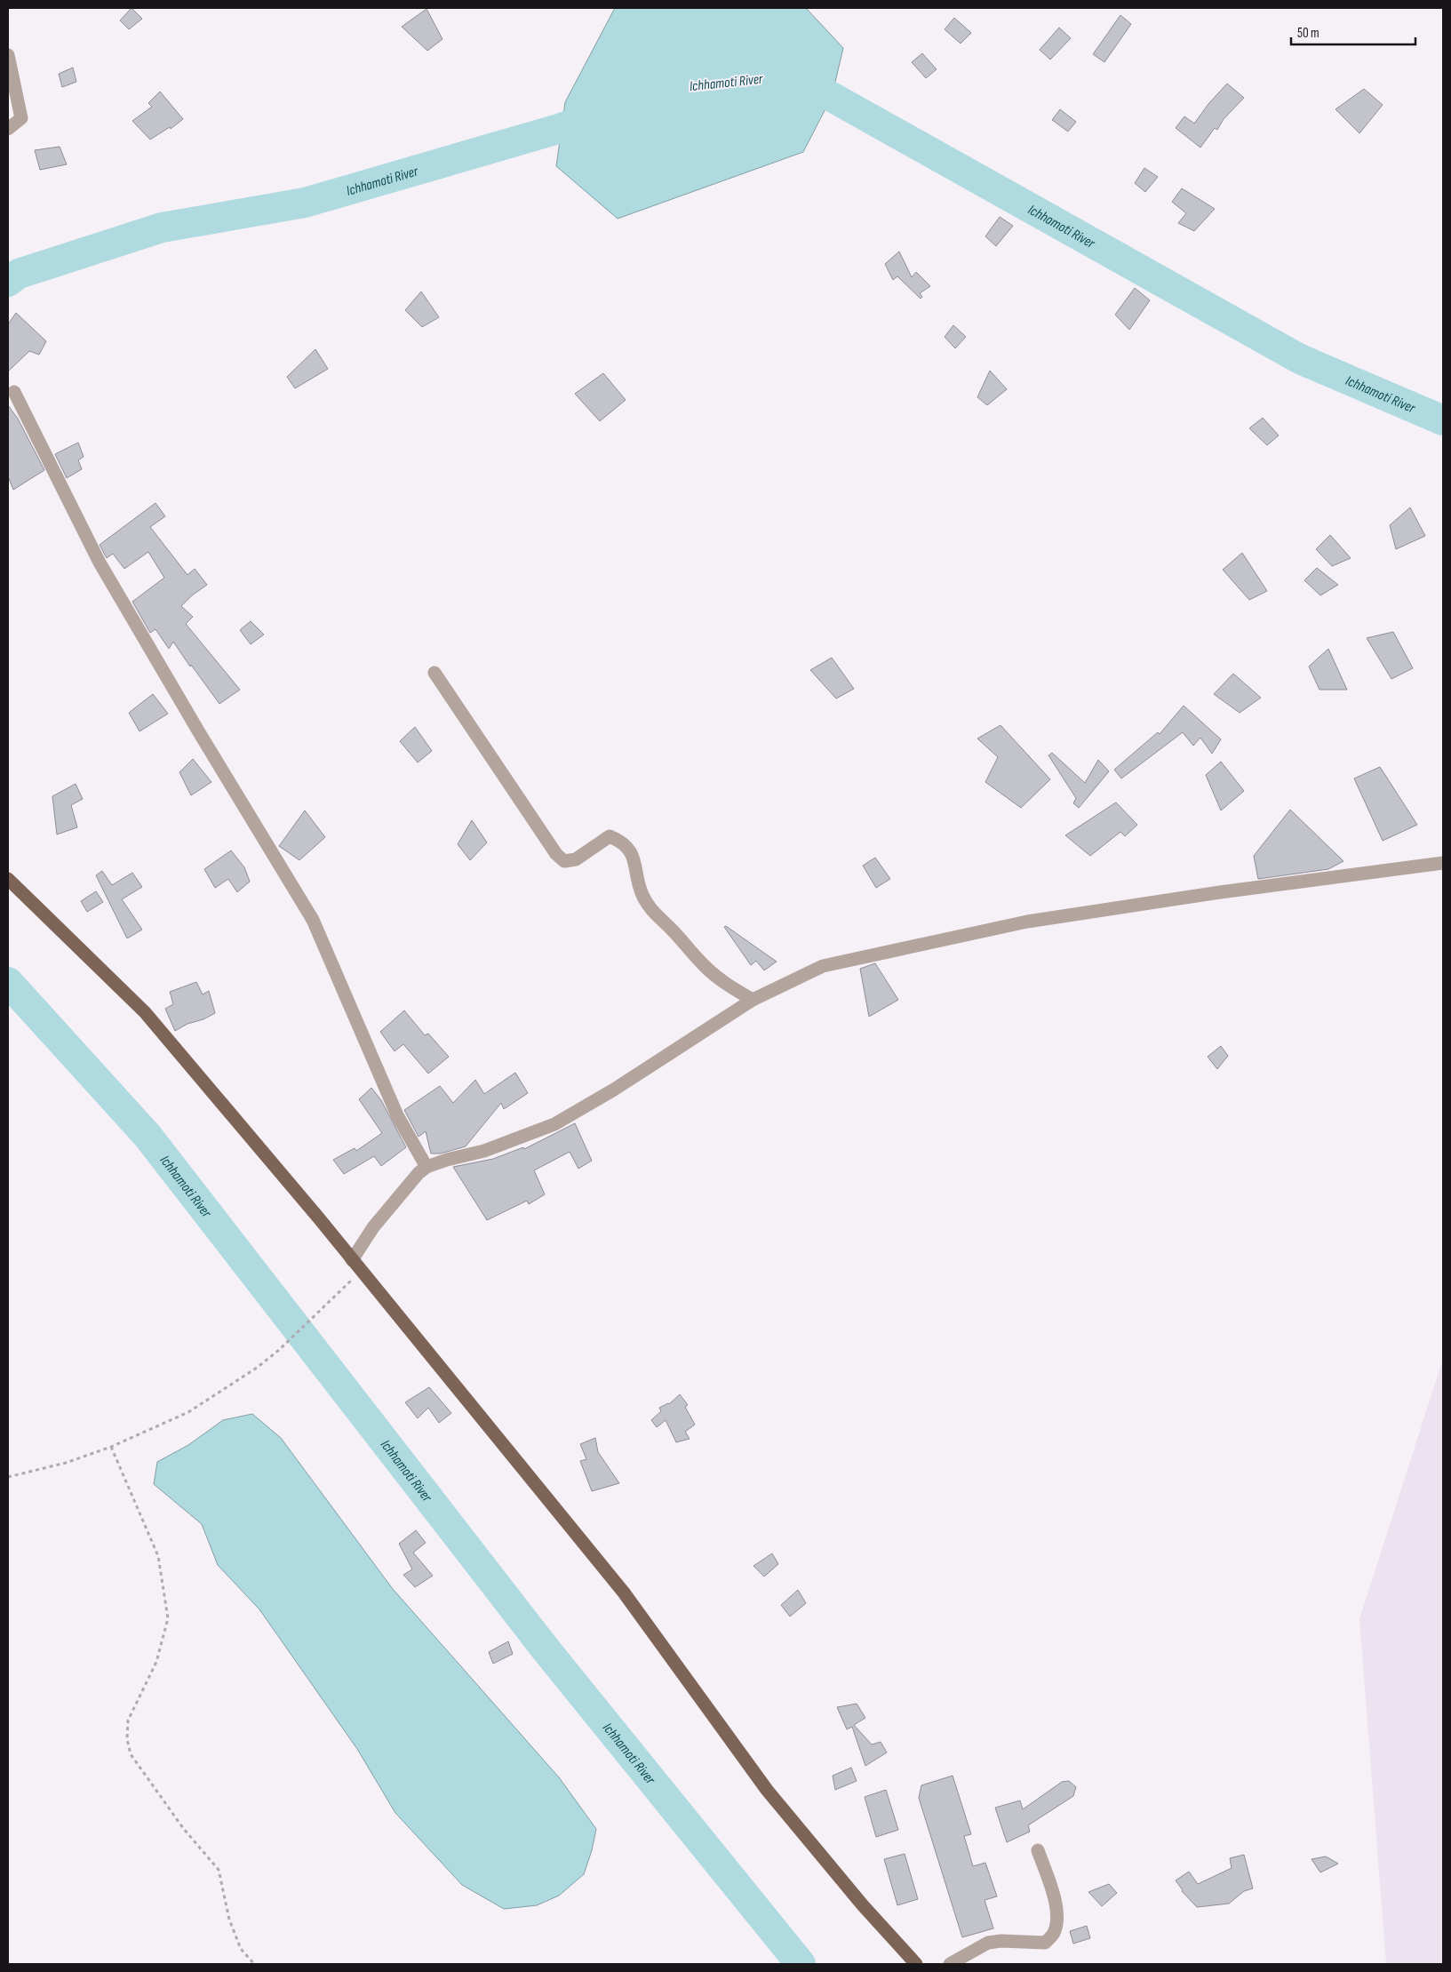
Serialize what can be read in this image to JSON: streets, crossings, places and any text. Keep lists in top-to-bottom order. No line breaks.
{"water":["Ichhamoti River"],"scale_bar":"50 m"}
